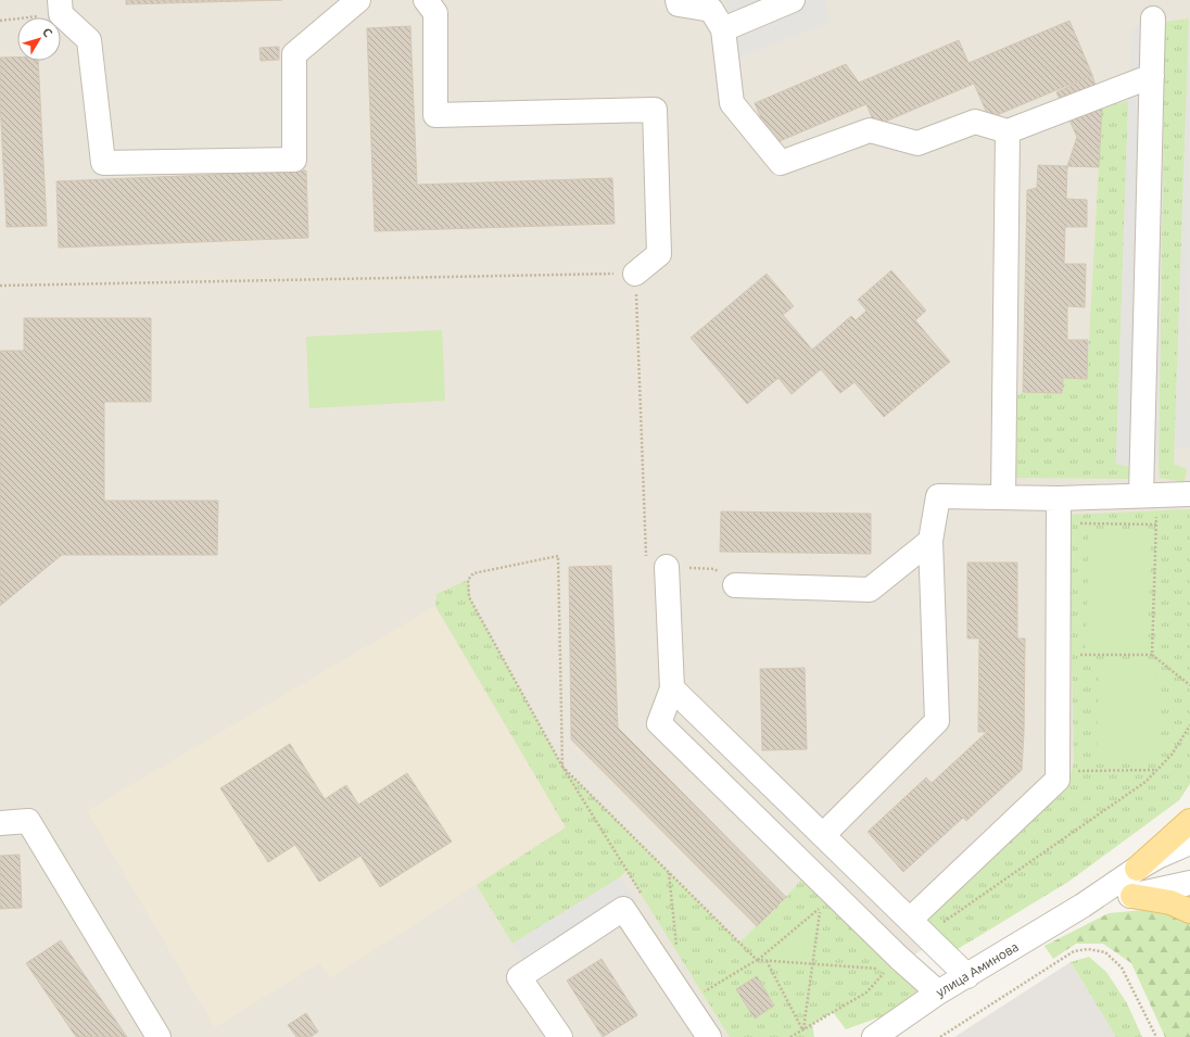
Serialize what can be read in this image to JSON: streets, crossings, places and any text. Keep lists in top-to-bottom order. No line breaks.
{"streets":{"street":["улица Аминова"]},"north":"top right"}
